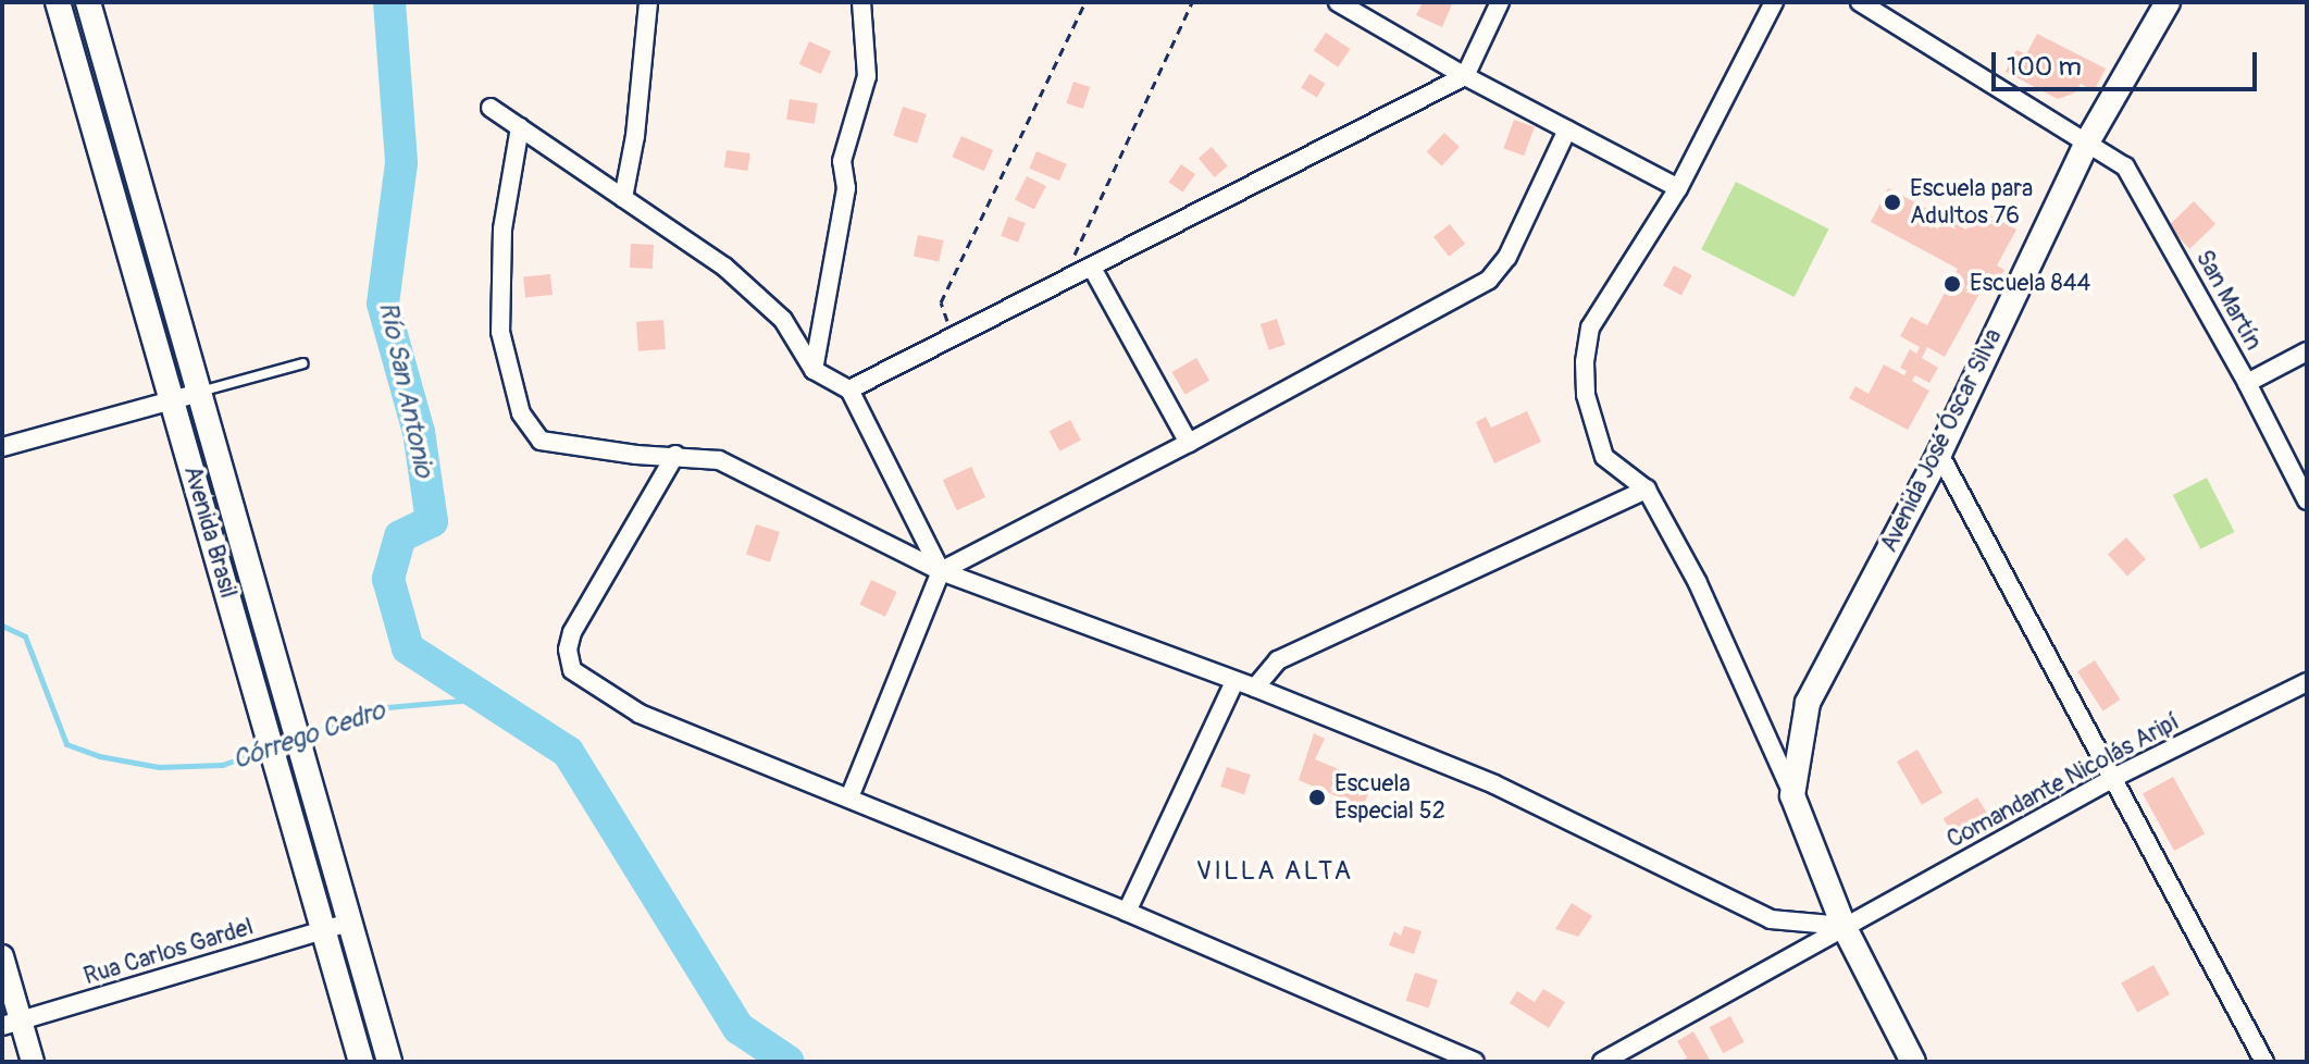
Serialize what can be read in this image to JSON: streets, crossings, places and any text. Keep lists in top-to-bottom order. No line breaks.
{"streets":{"main road":["Avenida José Óscar Silva","Avenida Brasil"],"street":["San Martín","Comandante Nicolás Aripí","Rua Carlos Gardel"]},"crossings":[["San Martín","Avenida José Óscar Silva"],["Avenida Brasil","Rua Carlos Gardel"]],"districts":["VILLA ALTA"],"water":["Río San Antonio","Córrego Cedro"],"places":["Escuela para Adultos 76","Escuela 844","Escuela Especial 52"],"scale_bar":"100 m"}
